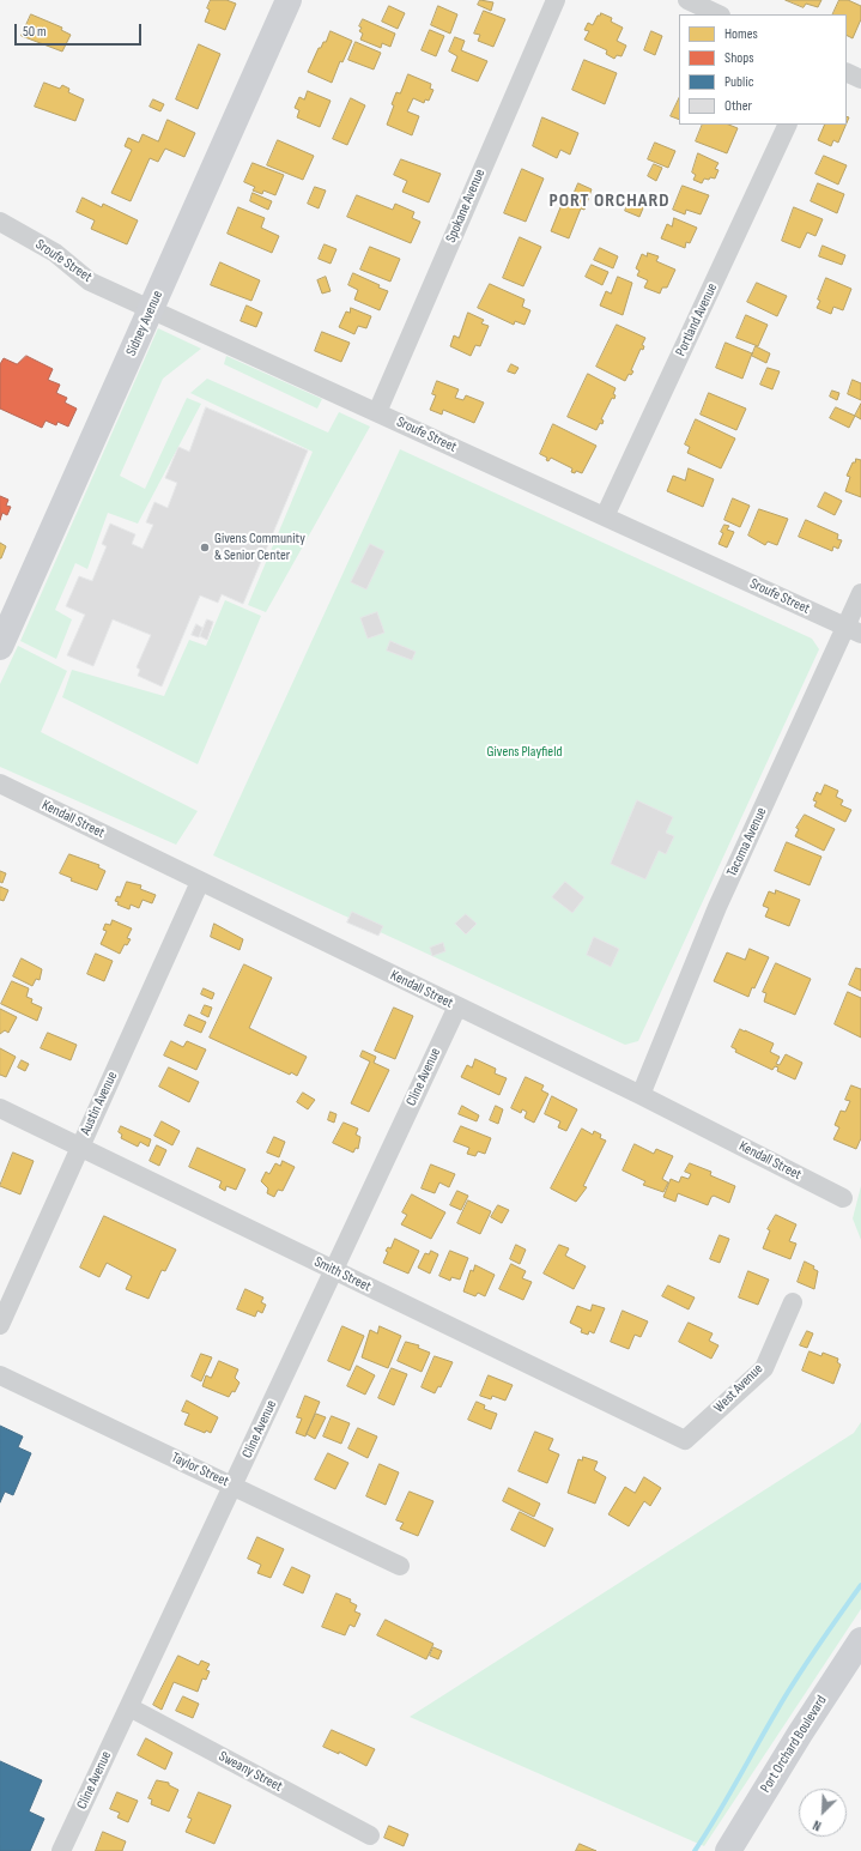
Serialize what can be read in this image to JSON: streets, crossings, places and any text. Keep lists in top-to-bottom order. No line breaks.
{"streets":{"main road":["Sidney Avenue","Port Orchard Boulevard"],"street":["Spokane Avenue","Sroufe Street","Portland Avenue","Kendall Street","Tacoma Avenue","Cline Avenue","Austin Avenue","Smith Street","West Avenue","Taylor Street","Sweany Street"]},"crossings":[["Spokane Avenue","Sroufe Street"],["Sroufe Street","Portland Avenue"],["Sroufe Street","Sidney Avenue"],["Sroufe Street","Tacoma Avenue"],["Kendall Street","Tacoma Avenue"],["Kendall Street","Cline Avenue"],["Kendall Street","Austin Avenue"],["Cline Avenue","Smith Street"],["Cline Avenue","Taylor Street"],["Cline Avenue","Sweany Street"],["Austin Avenue","Smith Street"],["Smith Street","West Avenue"]],"districts":["PORT ORCHARD"],"parks":["Givens Playfield"],"places":["Givens Community & Senior Center"],"legend":["Homes","Shops","Public","Other"],"scale_bar":"50 m","north":"bottom left"}
